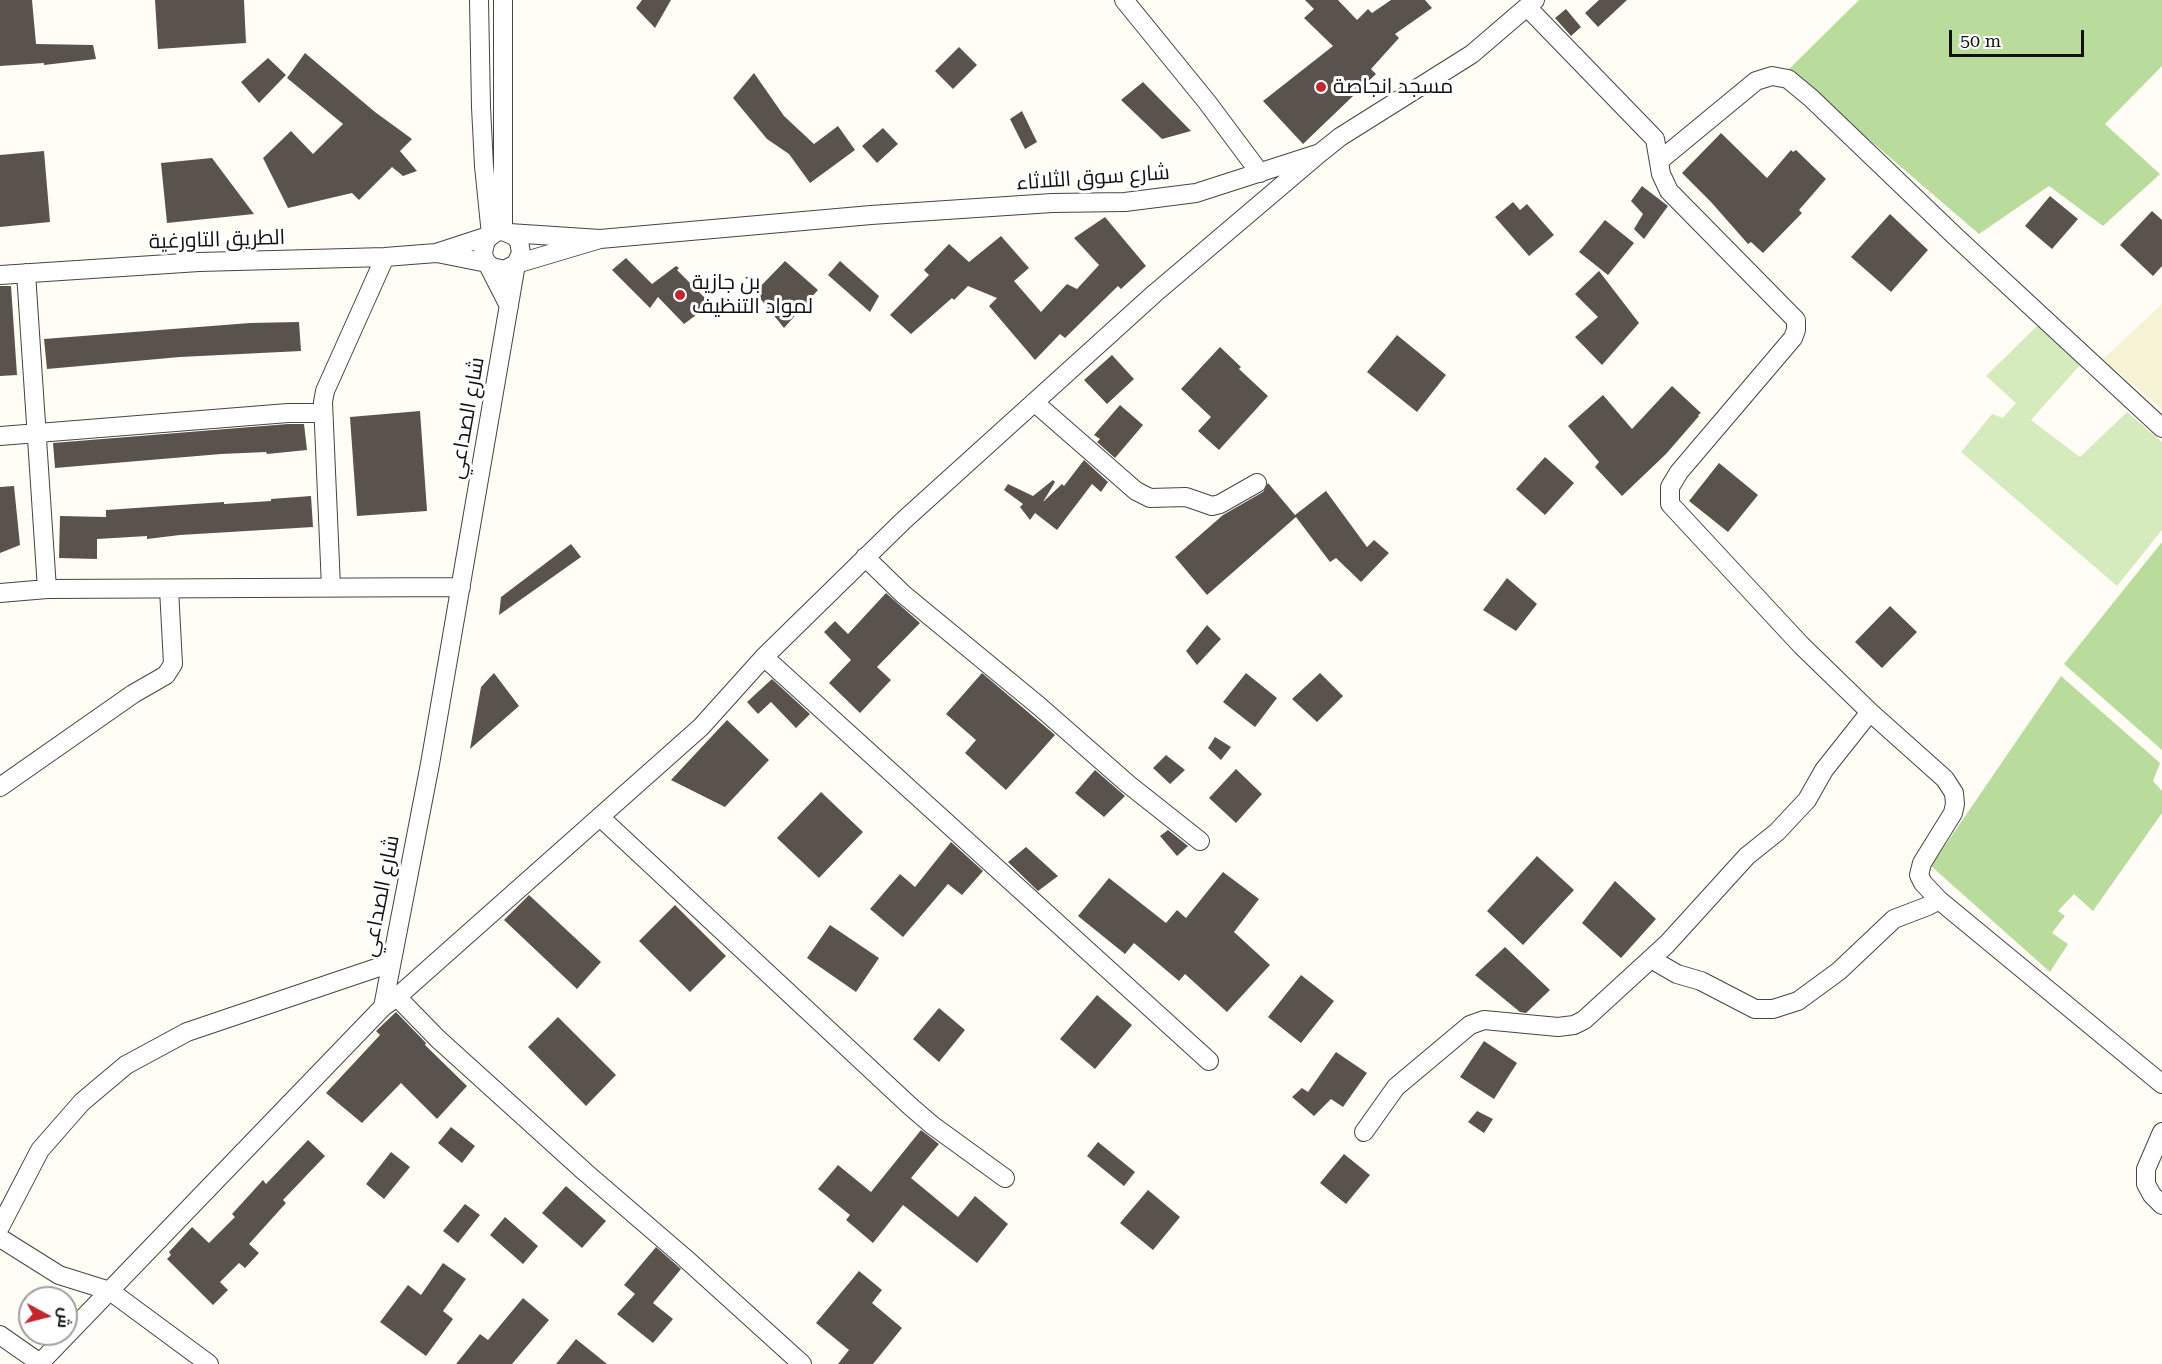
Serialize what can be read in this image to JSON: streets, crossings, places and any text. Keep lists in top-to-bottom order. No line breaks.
{"streets":{"street":["شارع سوق الثلاثاء","الطريق التاورغية","شارع الصداعي"]},"places":["مسجد انجاصة","بن جازية لمواد التنظيف"],"scale_bar":"50 m","north":"right"}
